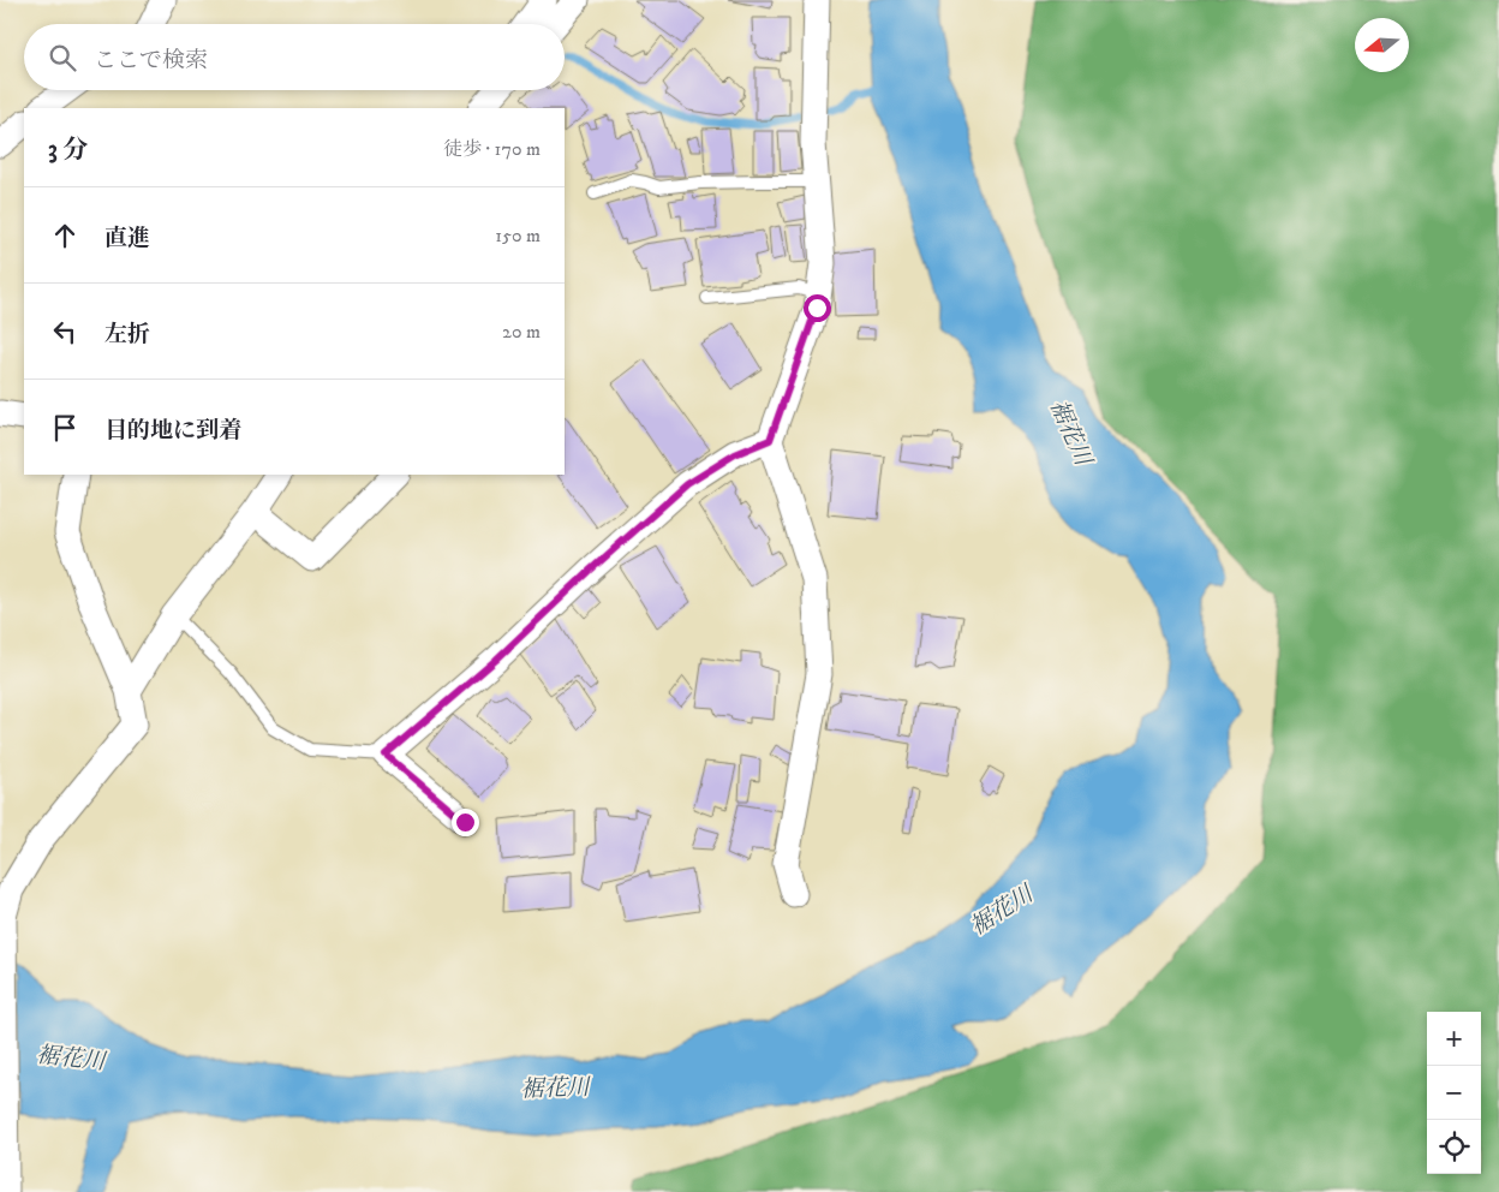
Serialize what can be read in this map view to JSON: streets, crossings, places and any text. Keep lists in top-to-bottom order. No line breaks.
{"water":["裾花川"],"north":"left","page":{"search":"ここで検索","heading":["3 分","徒歩 · 170 m"],"list":[["直進","150 m"],["左折","20 m"],"目的地に到着"],"map_buttons":["+","−"]}}
